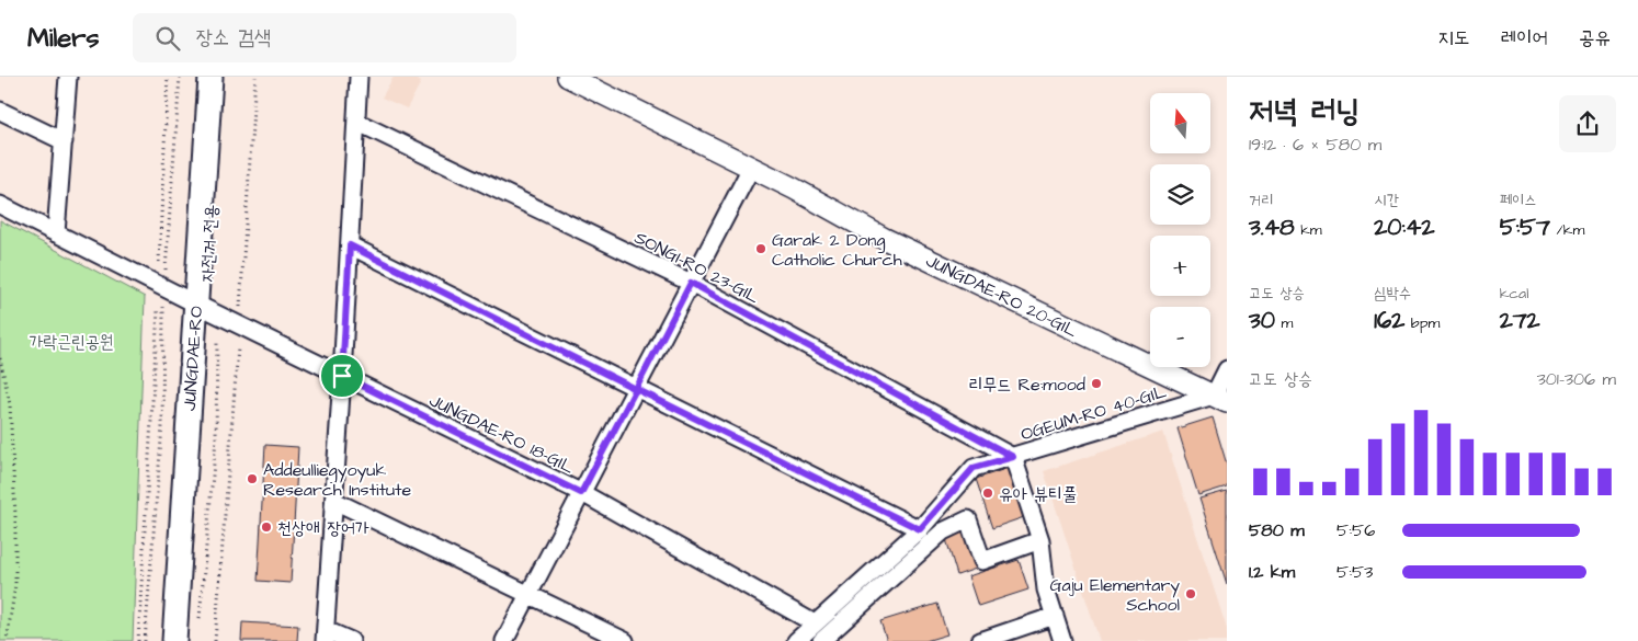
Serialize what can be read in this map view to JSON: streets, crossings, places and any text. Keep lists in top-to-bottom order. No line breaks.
{"streets":{"main road":["JUNGDAE-RO"],"street":["SONGI-RO 23-GIL","JUNGDAE-RO 20-GIL","OGEUM-RO 40-GIL","JUNGDAE-RO 18-GIL"]},"crossings":[["SONGI-RO 23-GIL","OGEUM-RO 40-GIL"],["JUNGDAE-RO 20-GIL","OGEUM-RO 40-GIL"],["JUNGDAE-RO","JUNGDAE-RO 18-GIL"],["OGEUM-RO 40-GIL","JUNGDAE-RO 18-GIL"]],"parks":["가락근린공원"],"places":["Garak 2 Dong Catholic Church","리무드 Re:mood","Addeulliegyoyuk Research Institute","유아 뷰티풀","천상애 장어가","Gaju Elementary School"],"north":"top","page":{"header":"Milers","search":"장소 검색","nav":["지도","레이어","공유"],"heading":["저녁 러닝","19:12 · 6 × 580 m"],"map_buttons":["+","−"],"stats":[["거리","3.48 km"],["시간","20:42"],["페이스","5:57 /km"],["고도 상승","30 m"],["심박수","162 bpm"],["kcal","272"]],"chart":["고도 상승","301–306 m"],"list":[{"name":"580 m","note":"5:56"},{"name":"1.2 km","note":"5:53"}]}}
